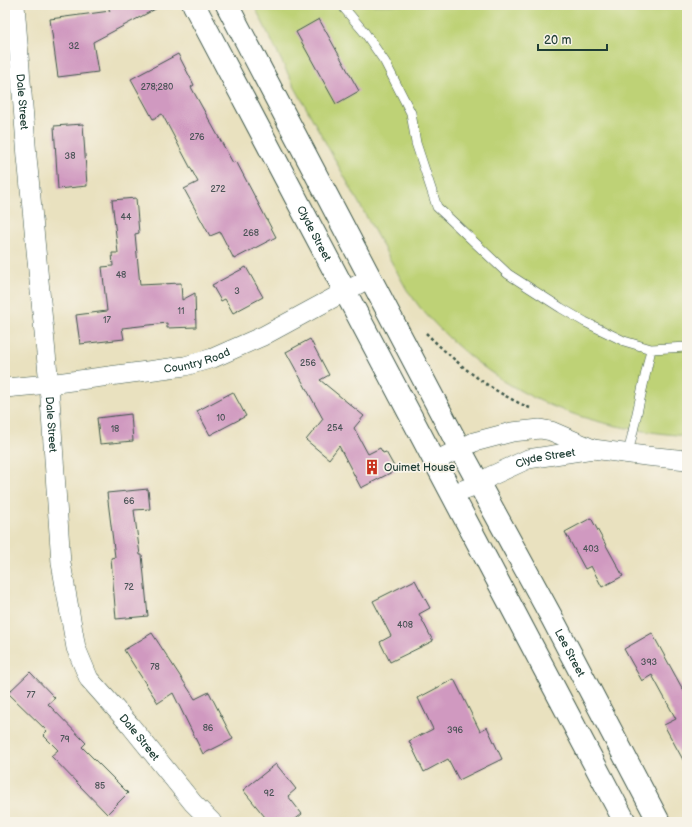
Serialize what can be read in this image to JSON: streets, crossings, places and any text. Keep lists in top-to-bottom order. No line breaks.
{"streets":{"main road":["Clyde Street","Lee Street"],"street":["Dale Street","Country Road"]},"crossings":[["Dale Street","Country Road"],["Clyde Street","Country Road"],["Clyde Street","Lee Street"]],"places":{"building":["Ouimet House"]},"house_numbers":["32","278;280","276","38","272","44","268","48","3","11","17","256","10","254","18","66","403","72","408","393","78","77","86","396","79","85","92"],"scale_bar":"20 m"}
